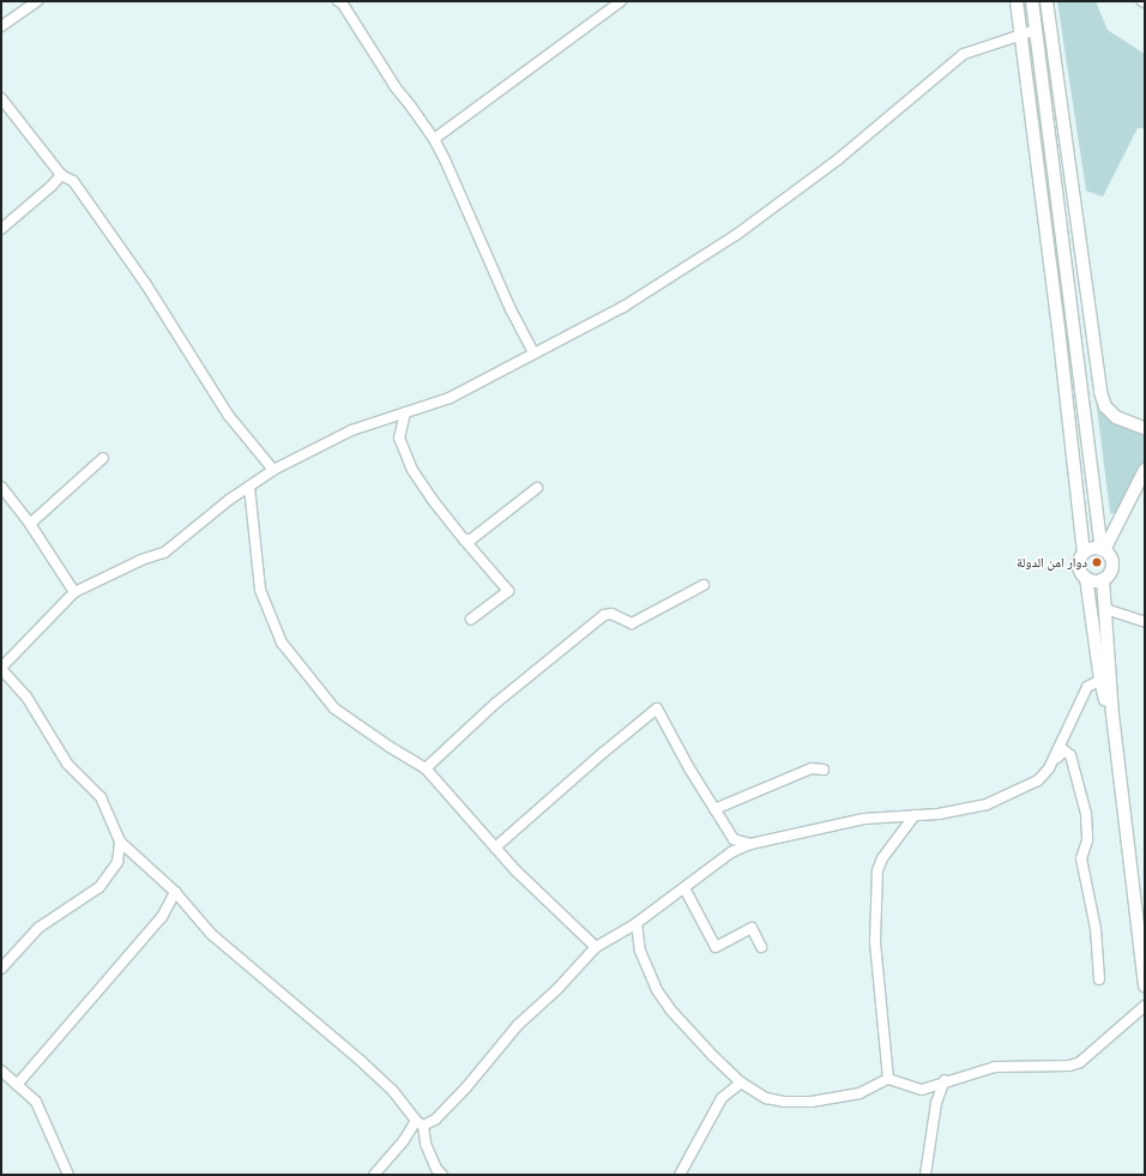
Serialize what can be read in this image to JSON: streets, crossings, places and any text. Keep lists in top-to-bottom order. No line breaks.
{"places":["دوار امن الدولة"]}
